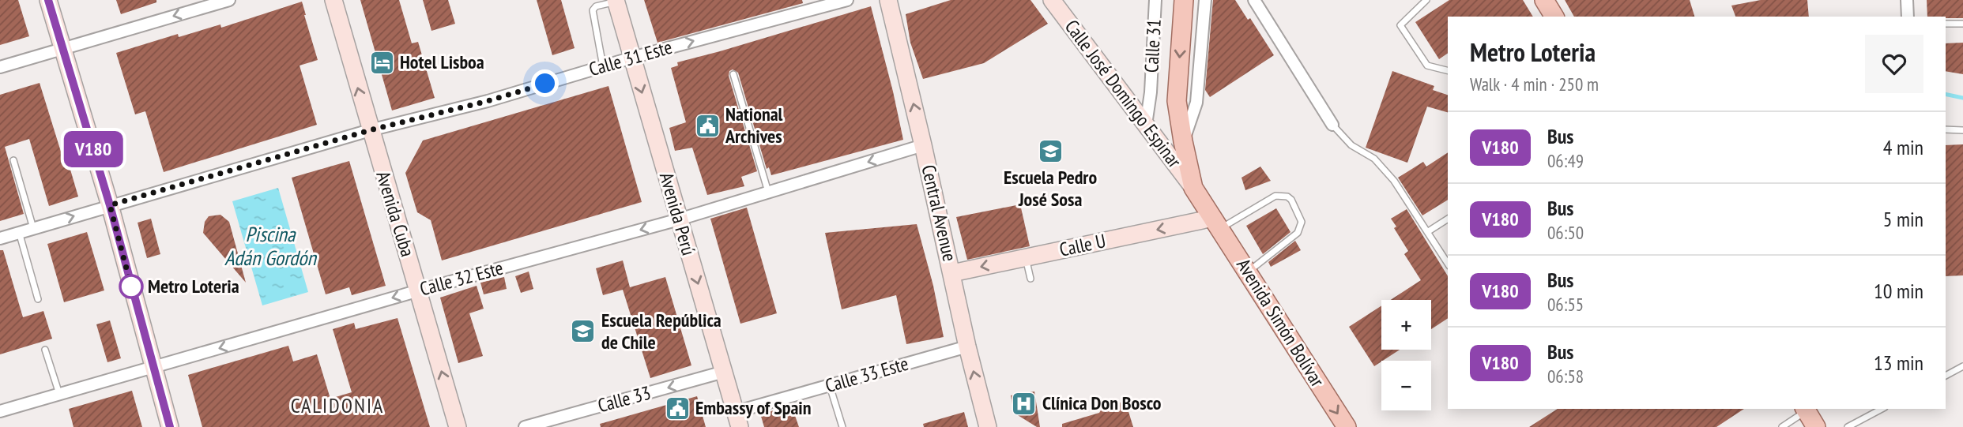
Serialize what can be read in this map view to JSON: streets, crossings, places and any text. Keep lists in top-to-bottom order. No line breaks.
{"streets":{"main road":["Avenida Simón Bolívar"],"street":["Calle 31","Calle 31 Este","Calle José Domingo Espinar","Central Avenue","Avenida Cuba","Avenida Perú","Calle U","Calle 32 Este","Calle 33 Este","Calle 33"]},"crossings":[["Calle 31","Calle José Domingo Espinar"],["Calle 31 Este","Avenida Cuba"],["Calle 31 Este","Avenida Perú"],["Calle José Domingo Espinar","Avenida Simón Bolívar"],["Central Avenue","Calle U"],["Central Avenue","Calle 32 Este"],["Central Avenue","Calle 33 Este"],["Avenida Cuba","Calle 32 Este"],["Avenida Perú","Calle 32 Este"],["Avenida Perú","Calle 33 Este"],["Avenida Perú","Calle 33"],["Calle U","Avenida Simón Bolívar"]],"one_way":["Central Avenue","Avenida Cuba","Avenida Perú","Calle U","Calle 32 Este","Avenida Simón Bolívar","Calle 33"],"districts":["CALIDONIA"],"water":["Piscina Adán Gordón"],"places":{"hotel":["Hotel Lisboa"],"public building":["National Archives","Embassy of Spain"],"school or university":["Escuela Pedro José Sosa","Escuela República de Chile"],"other":["Metro Loteria"],"hospital":["Clínica Don Bosco"]},"lines":["bus line V180"],"page":{"on_map":"V180","heading":["Metro Loteria","Walk · 4 min · 250 m"],"list":[{"mark":"V180","name":"Bus","note":"06:49","value":"4 min"},{"mark":"V180","name":"Bus","note":"06:50","value":"5 min"},{"mark":"V180","name":"Bus","note":"06:55","value":"10 min"},{"mark":"V180","name":"Bus","note":"06:58","value":"13 min"}],"map_buttons":["+","−"]}}
